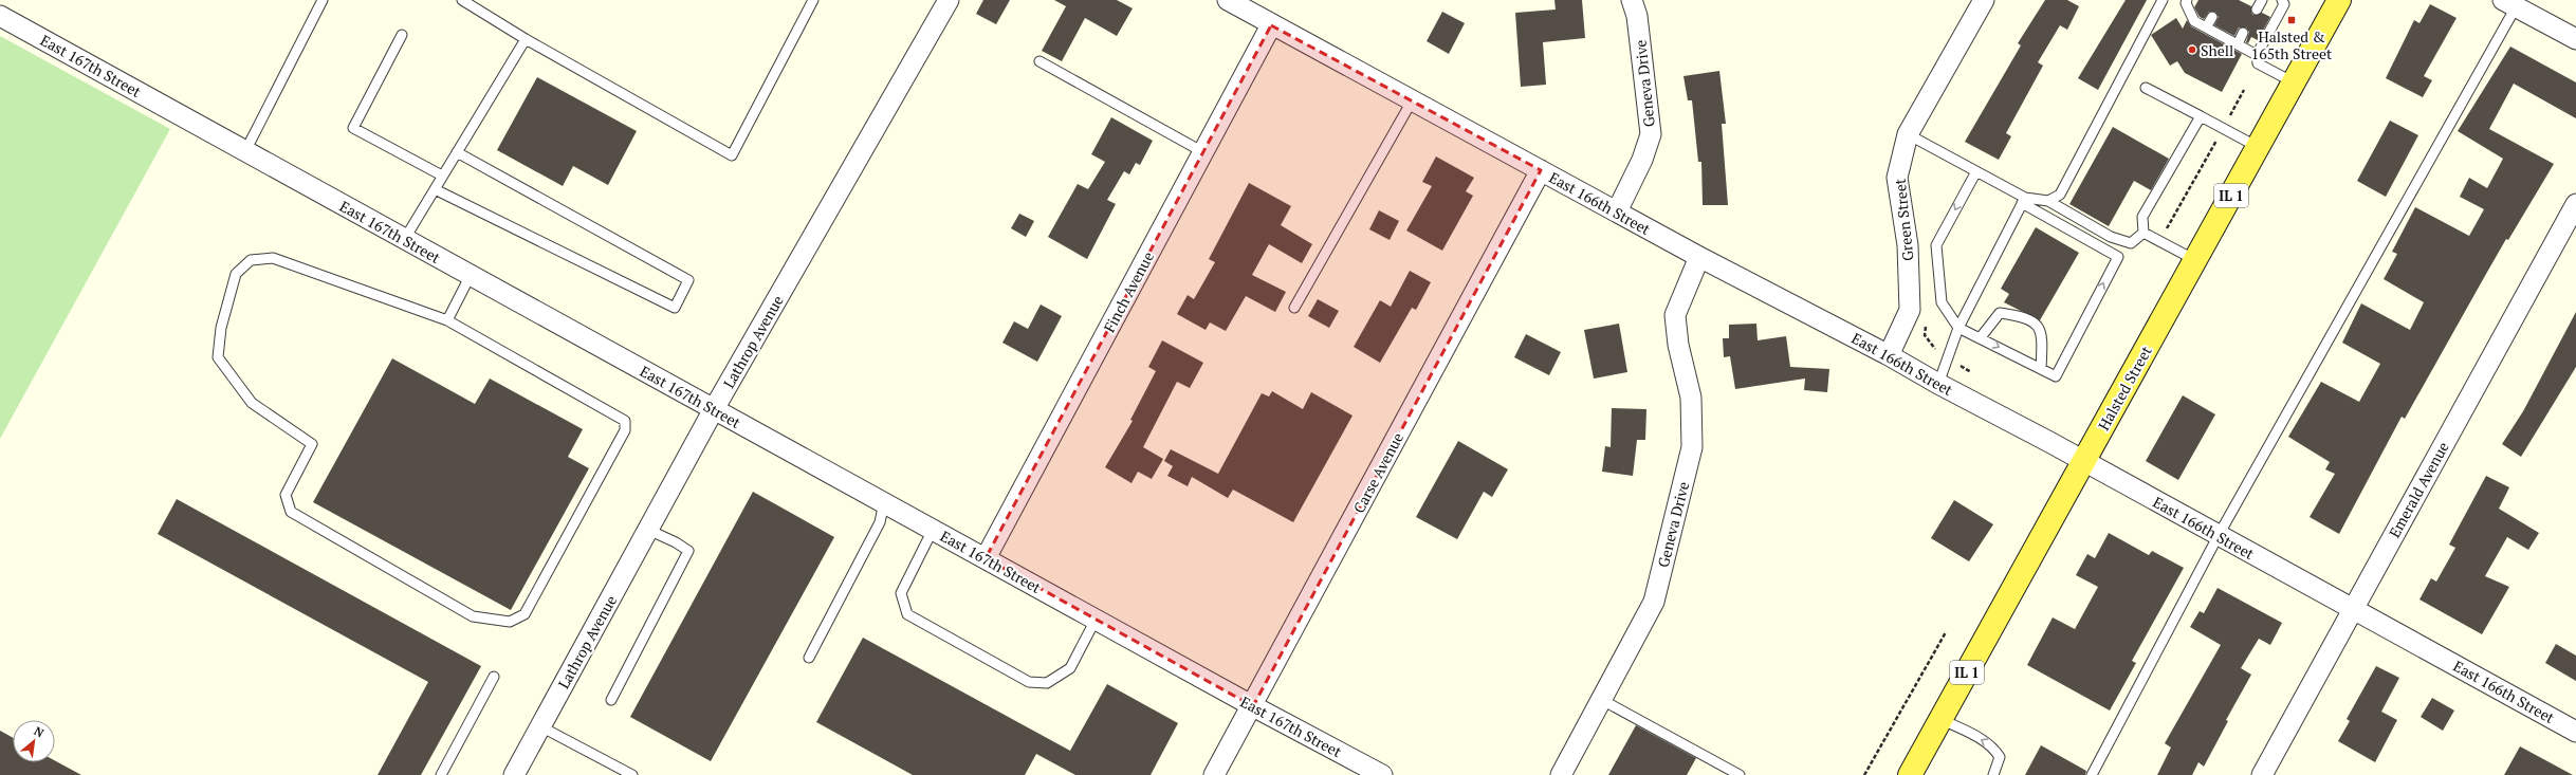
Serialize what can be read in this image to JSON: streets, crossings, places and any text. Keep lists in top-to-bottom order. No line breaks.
{"streets":{"main road":["IL 1","Halsted Street"],"street":["East 167th Street","Geneva Drive","East 166th Street","Green Street","Finch Avenue","Lathrop Avenue","Carse Avenue","Emerald Avenue"]},"crossings":[["East 167th Street","Finch Avenue"],["East 167th Street","Lathrop Avenue"],["East 167th Street","Carse Avenue"],["Geneva Drive","East 166th Street"],["East 166th Street","Green Street"],["East 166th Street","Finch Avenue"],["East 166th Street","Halsted Street"],["East 166th Street","Carse Avenue"],["East 166th Street","Emerald Avenue"]],"places":{"transit":["Halsted & 165th Street"],"other":["Shell"]},"north":"top right"}
